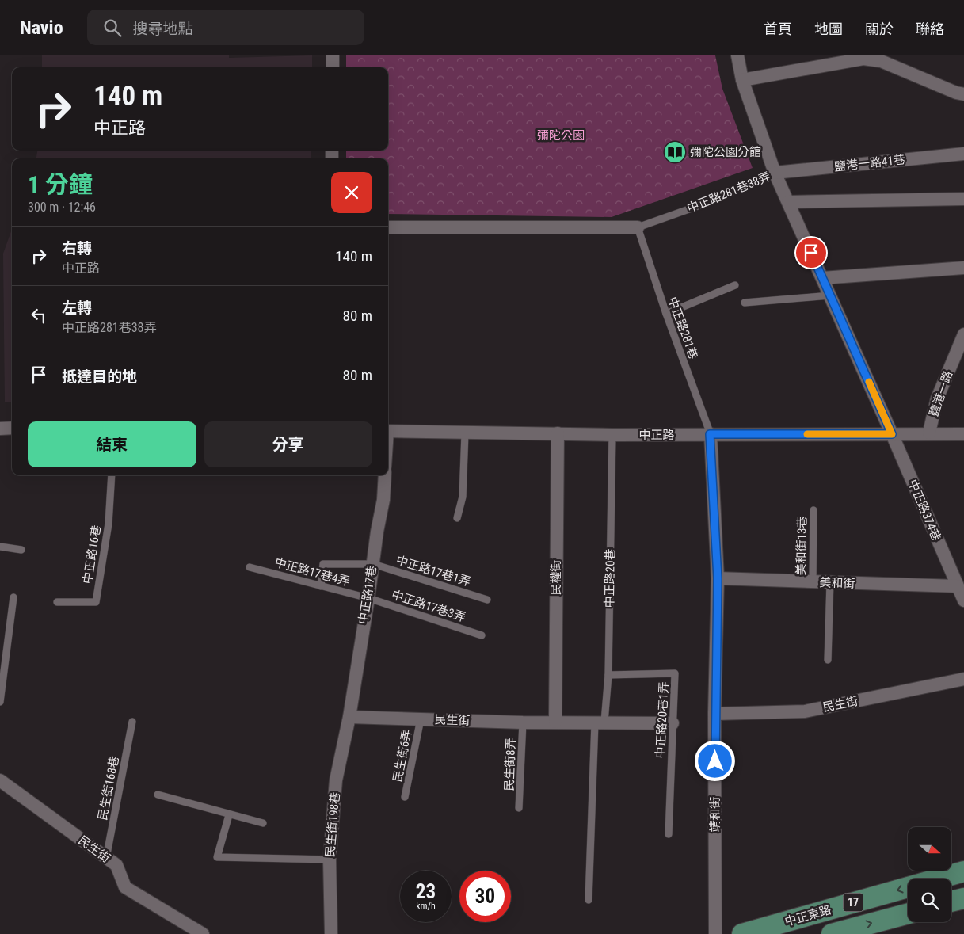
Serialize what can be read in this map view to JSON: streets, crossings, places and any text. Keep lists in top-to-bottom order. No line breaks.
{"streets":{"main road":["17","中正東路"],"street":["鹽港一路41巷","中正路281巷38弄","鹽港一路","中正路","中正路374巷","民權街","美和街","中正路17巷","民生街","靖和街","民生街198巷"],"lane":["中正路281巷","美和街13巷","中正路16巷","中正路17巷1弄","中正路17巷4弄","中正路20巷","中正路17巷3弄","中正路20巷1弄","民生街6弄","民生街8弄","民生街168巷"]},"crossings":[["鹽港一路41巷","中正路281巷38弄"],["中正路281巷38弄","中正路281巷"],["中正路281巷38弄","中正路"],["中正路281巷38弄","中正路374巷"],["中正路281巷","中正路"],["中正路281巷","靖和街"],["鹽港一路","中正路"],["中正路","中正路374巷"],["中正路","民權街"],["中正路","中正路20巷"],["中正路","靖和街"],["中正路374巷","美和街"],["美和街13巷","美和街"],["中正路17巷1弄","中正路17巷4弄"],["中正路17巷1弄","中正路17巷"],["中正路17巷4弄","中正路17巷"],["中正路17巷4弄","中正路17巷3弄"],["民權街","民生街"],["中正路20巷","中正路20巷1弄"],["美和街","靖和街"],["中正路17巷","中正路17巷3弄"],["中正路17巷","民生街"],["中正路17巷","民生街198巷"],["民生街","民生街6弄"],["民生街","民生街8弄"],["民生街","民生街168巷"],["民生街","靖和街"],["民生街","民生街198巷"]],"parks":["彌陀公園"],"places":{"library":["彌陀公園分館"]},"north":"right","page":{"header":"Navio","search":"搜尋地點","nav":["首頁","地圖","關於","聯絡"],"turn":["140 m","中正路"],"heading":["1 分鐘","300 m · 12:46"],"list":[{"name":"右轉","note":"中正路","value":"140 m"},{"name":"左轉","note":"中正路281巷38弄","value":"80 m"},{"name":"抵達目的地","value":"80 m"}],"buttons":["結束","分享"],"speed":"23 km/h","limit":"30"}}
